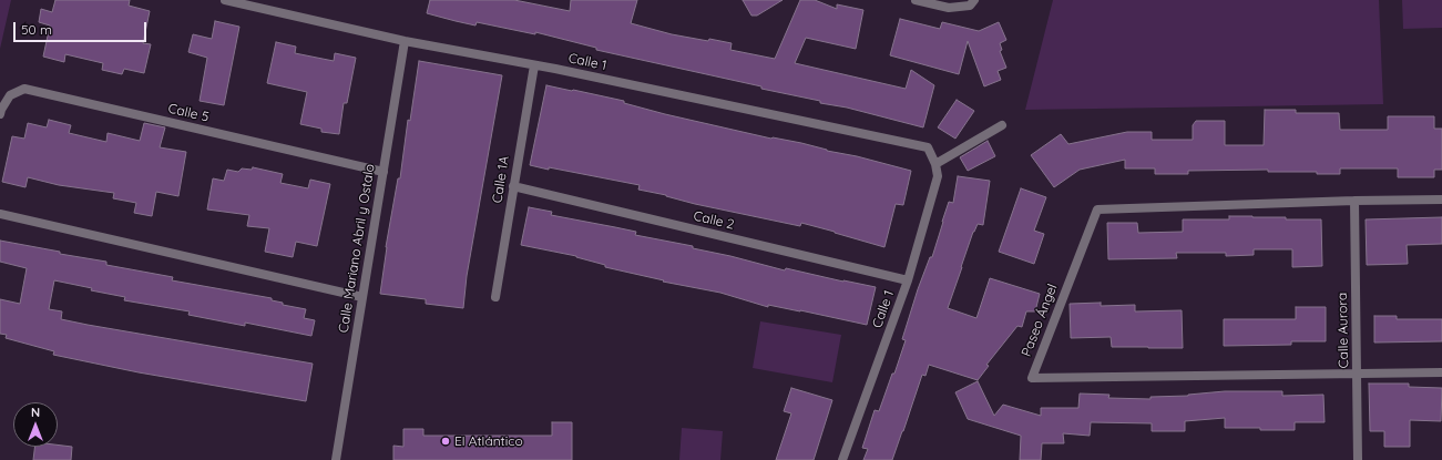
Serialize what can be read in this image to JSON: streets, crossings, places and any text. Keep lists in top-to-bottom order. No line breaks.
{"streets":{"street":["Calle 1","Calle 5","Calle 1A","Calle 2","Calle Mariano Abril y Ostalo","Paseo Ángel","Calle Aurora"]},"crossings":[["Calle 1","Calle 1A"],["Calle 1","Calle 2"],["Calle 1","Calle Mariano Abril y Ostalo"],["Calle 5","Calle Mariano Abril y Ostalo"],["Calle 1A","Calle 2"],["Paseo Ángel","Calle Aurora"]],"places":["El Atlántico"],"scale_bar":"50 m","north":"top"}
